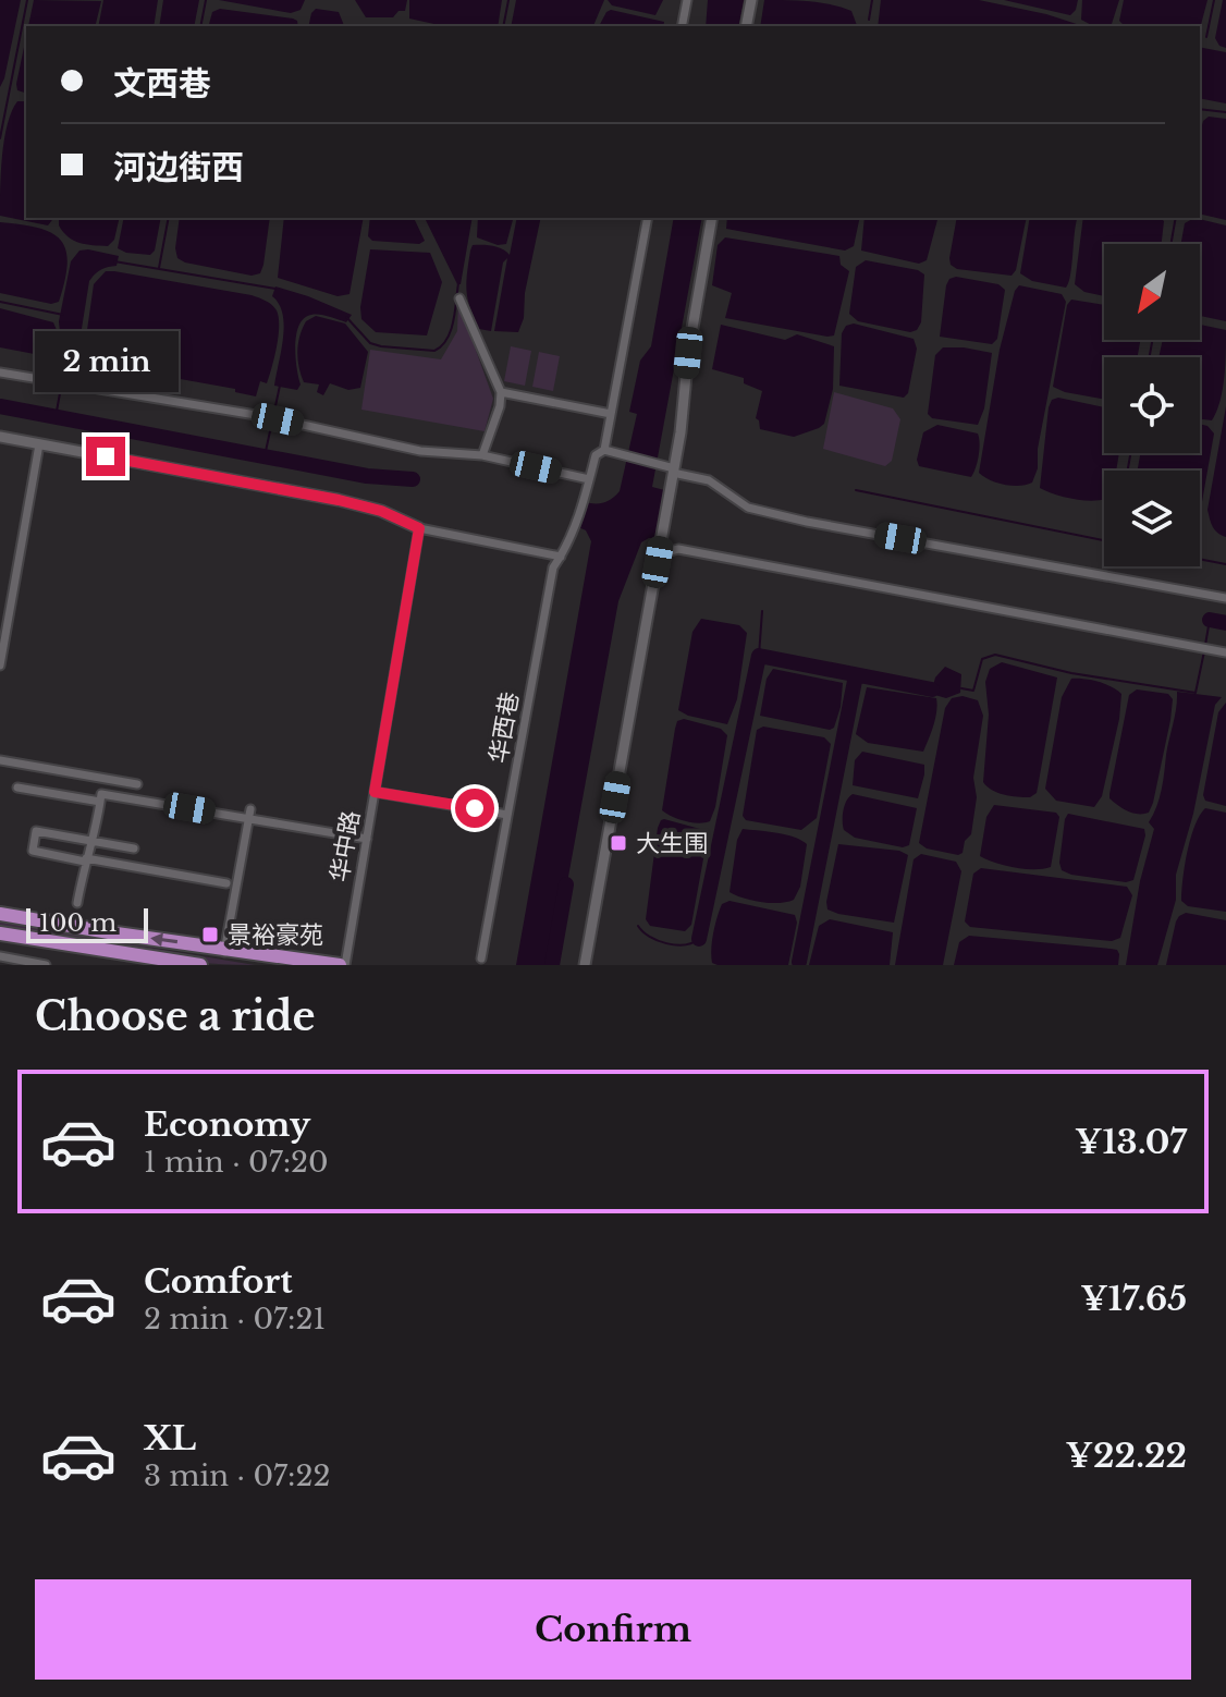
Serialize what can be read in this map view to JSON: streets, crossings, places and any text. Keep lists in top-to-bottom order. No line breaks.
{"streets":{"street":["华西巷","华中路"]},"places":{"transit":["大生围","景裕豪苑"]},"scale_bar":"100 m","north":"bottom left","page":{"banner":["文西巷","河边街西"],"bubble":"2 min","scale":"100 m","heading":"Choose a ride","list":[{"name":"Economy","note":"1 min · 07:20","value":"¥13.07"},{"name":"Comfort","note":"2 min · 07:21","value":"¥17.65"},{"name":"XL","note":"3 min · 07:22","value":"¥22.22"}],"buttons":"Confirm"}}
